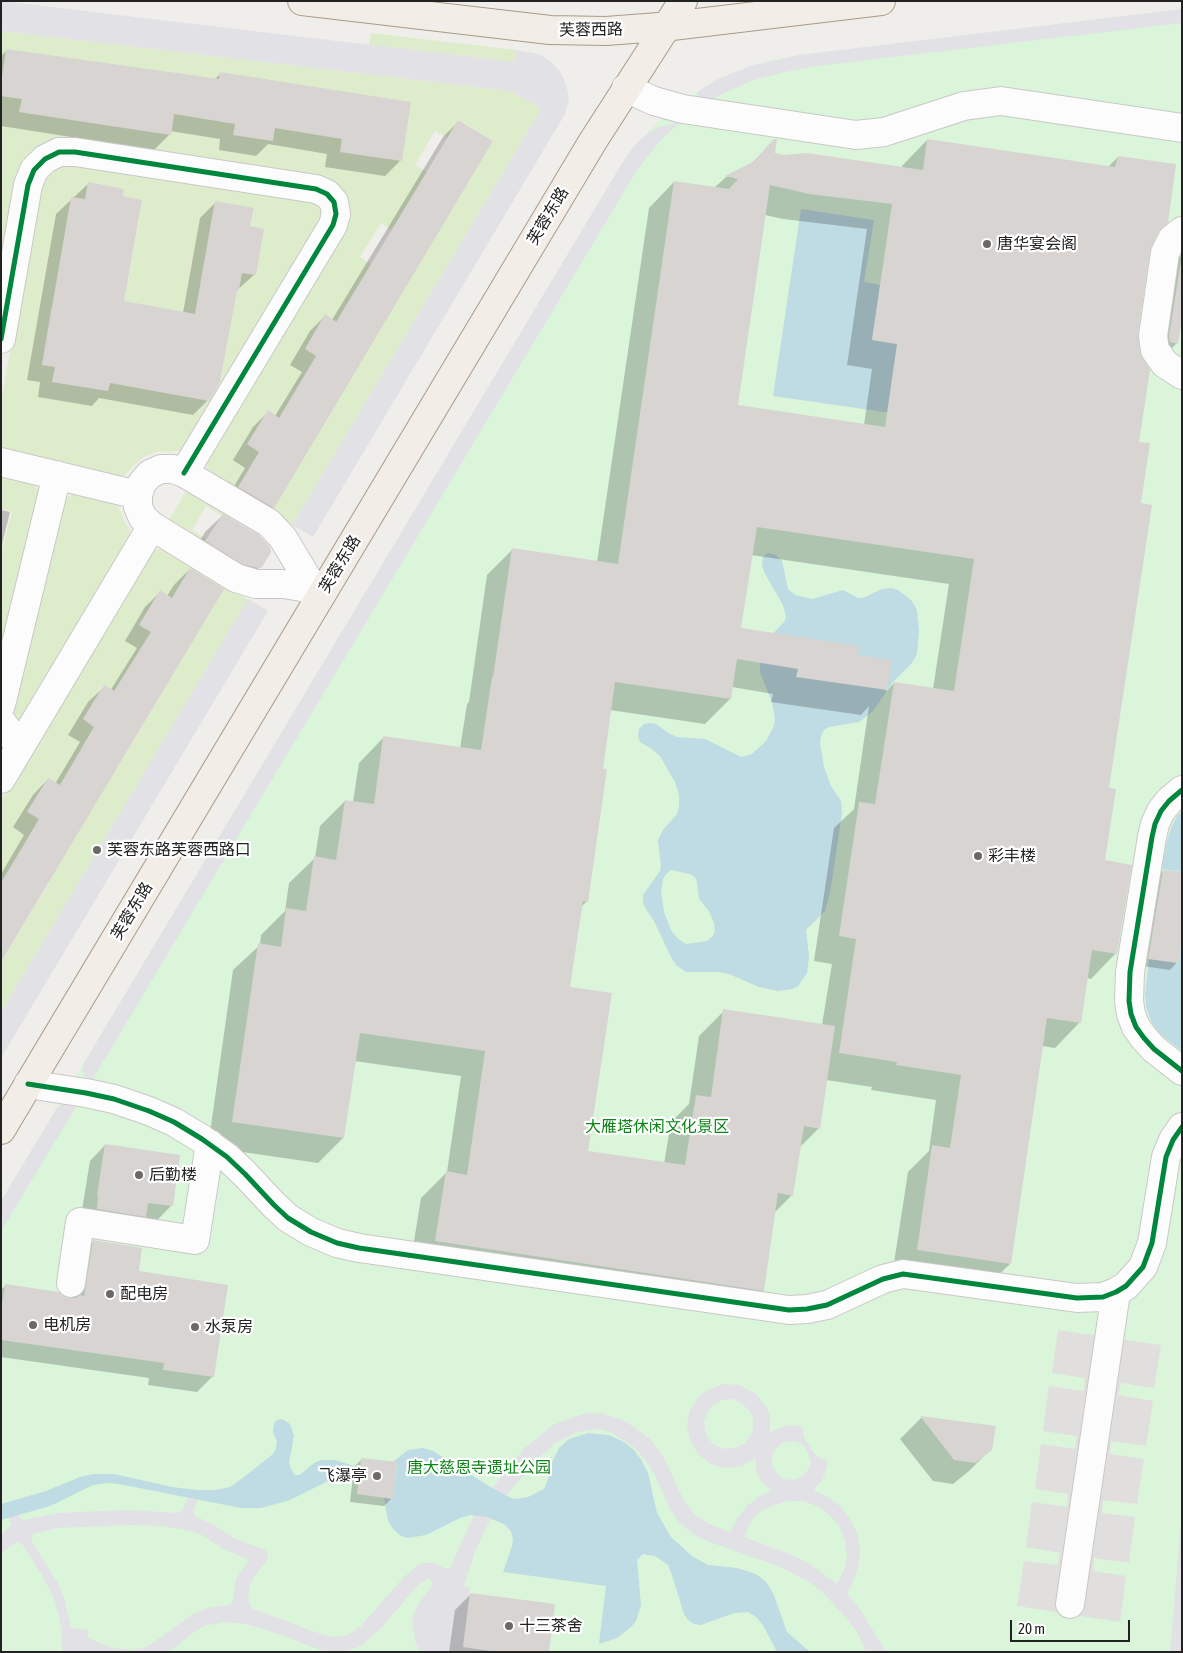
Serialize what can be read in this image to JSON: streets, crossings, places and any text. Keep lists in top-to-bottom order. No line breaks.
{"streets":{"main road":["芙蓉西路","芙蓉东路"]},"crossings":[["芙蓉西路","芙蓉东路"]],"parks":["大雁塔休闲文化景区","唐大慈恩寺遗址公园"],"places":["唐华宴会阁","芙蓉东路芙蓉西路口","彩丰楼","后勤楼","配电房","电机房","水泵房","飞瀑亭","十三茶舍"],"scale_bar":"20 m"}
